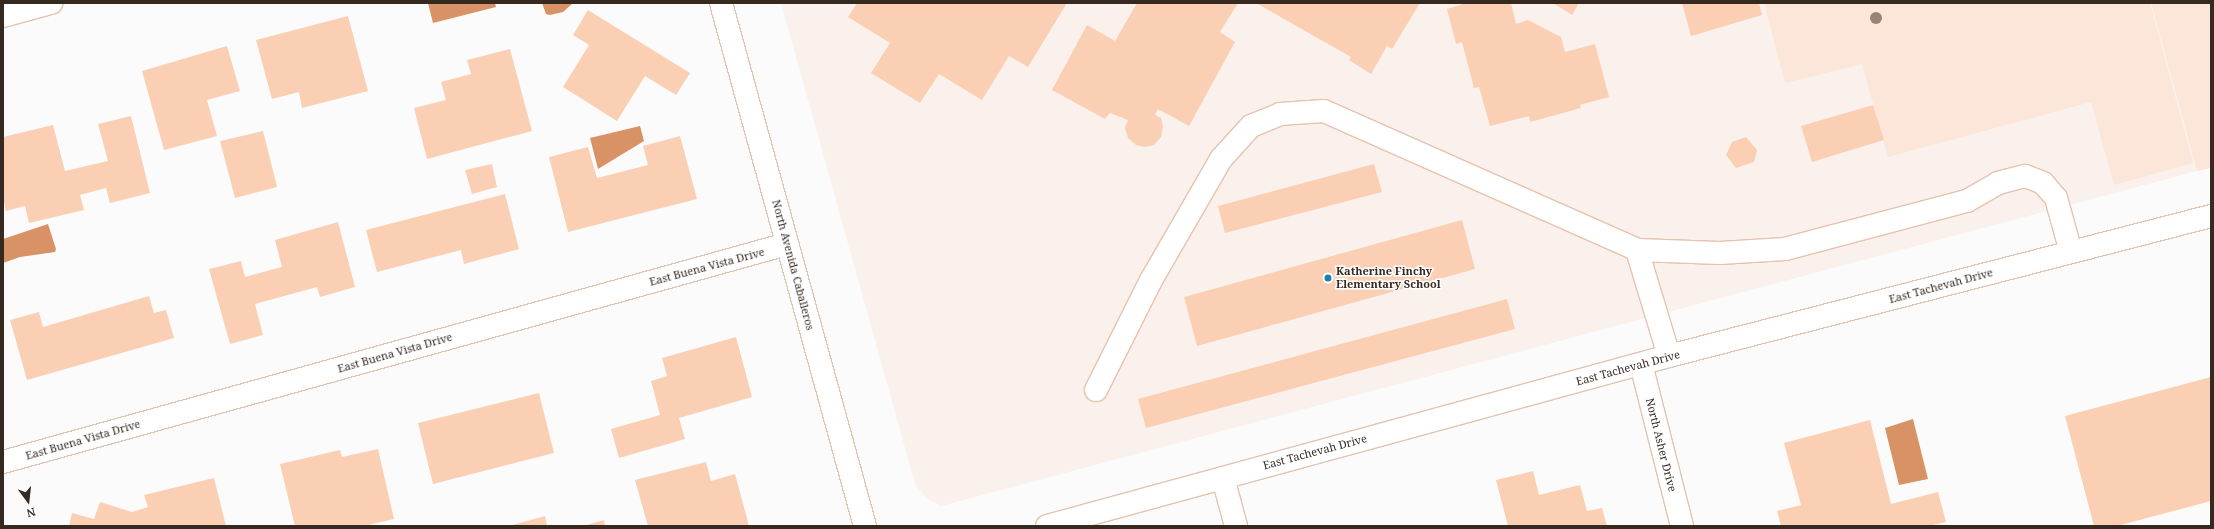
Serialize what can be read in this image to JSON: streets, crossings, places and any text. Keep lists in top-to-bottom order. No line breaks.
{"streets":{"street":["North Avenida Caballeros","East Buena Vista Drive","East Tachevah Drive","North Asher Drive"]},"crossings":[["North Avenida Caballeros","East Buena Vista Drive"],["East Tachevah Drive","North Asher Drive"]],"places":["Katherine Finchy Elementary School"],"north":"bottom"}
